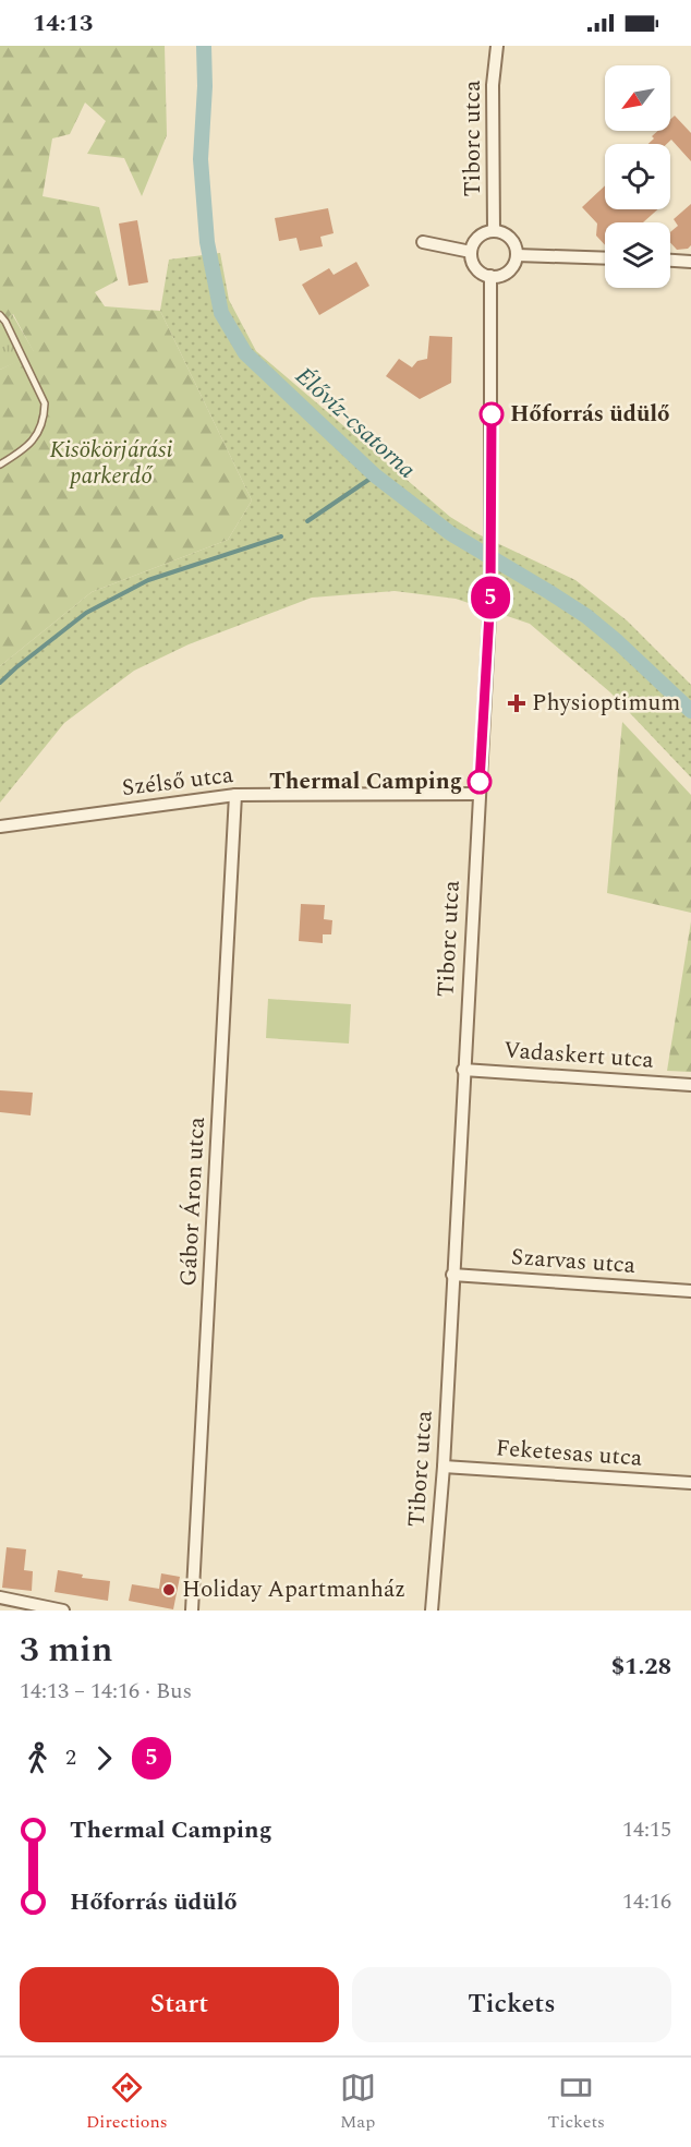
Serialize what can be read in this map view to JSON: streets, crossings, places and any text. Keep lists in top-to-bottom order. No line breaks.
{"streets":{"street":["Tiborc utca","Szélső utca","Vadaskert utca","Gábor Áron utca","Szarvas utca","Feketesas utca"]},"crossings":[["Tiborc utca","Szélső utca"],["Tiborc utca","Vadaskert utca"],["Tiborc utca","Szarvas utca"],["Tiborc utca","Feketesas utca"],["Szélső utca","Gábor Áron utca"]],"water":["Élővíz-csatorna"],"parks":["Kisökörjárási parkerdő"],"places":{"other":["Hőforrás üdülő","Thermal Camping","Holiday Apartmanház"],"health":["Physioptimum"]},"lines":["bus line 5"],"north":"bottom left","page":{"status":"14:13","on_map":"5","heading":["3 min","14:13 – 14:16 · Bus","$1.28"],"legs":["2","5"],"list":[{"name":"Thermal Camping","value":"14:15"},{"name":"Hőforrás üdülő","value":"14:16"}],"buttons":["Start","Tickets"],"tabs":["Directions","Map","Tickets"]}}
